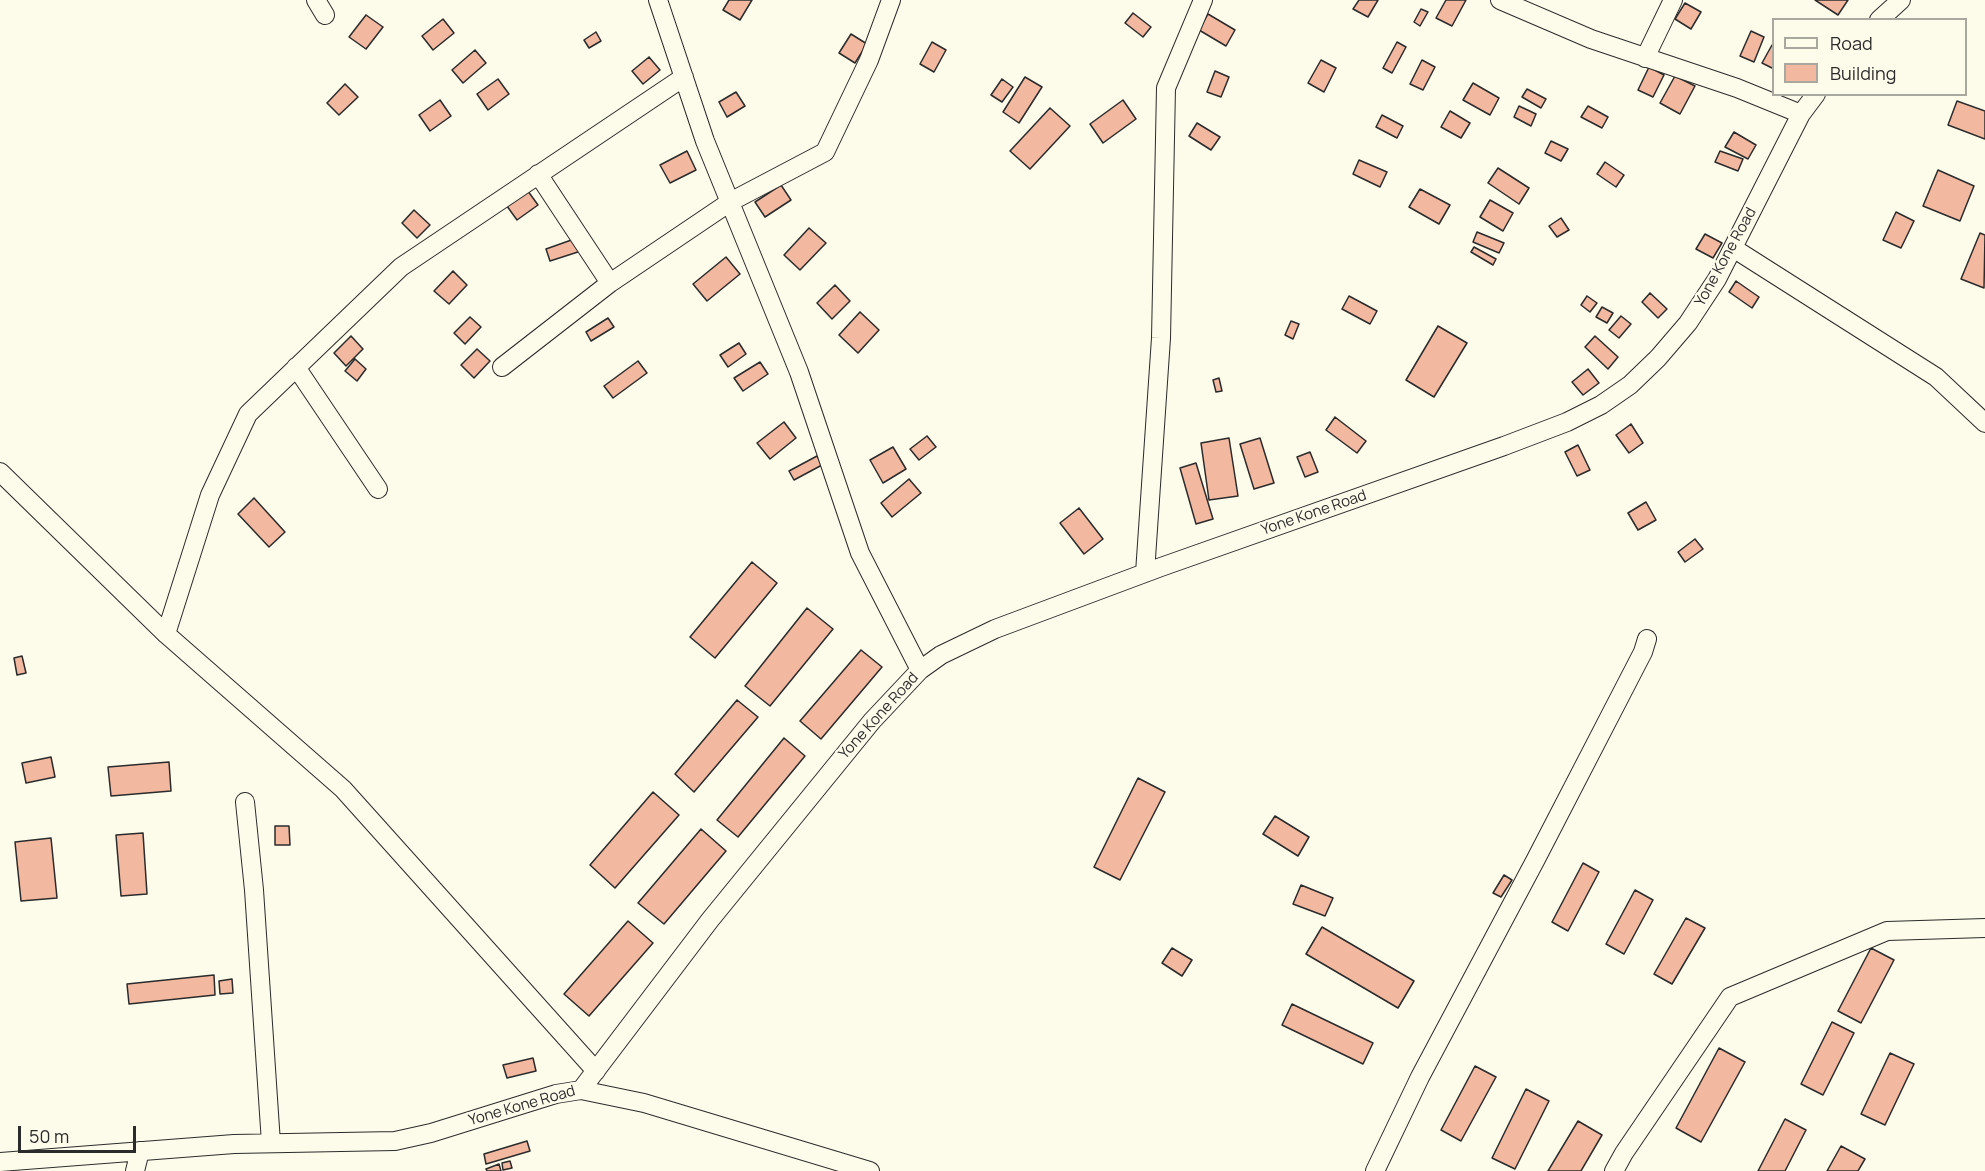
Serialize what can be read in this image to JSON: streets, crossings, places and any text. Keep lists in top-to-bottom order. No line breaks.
{"streets":{"street":["Yone Kone Road"]},"legend":["Road","Building"],"scale_bar":"50 m"}
